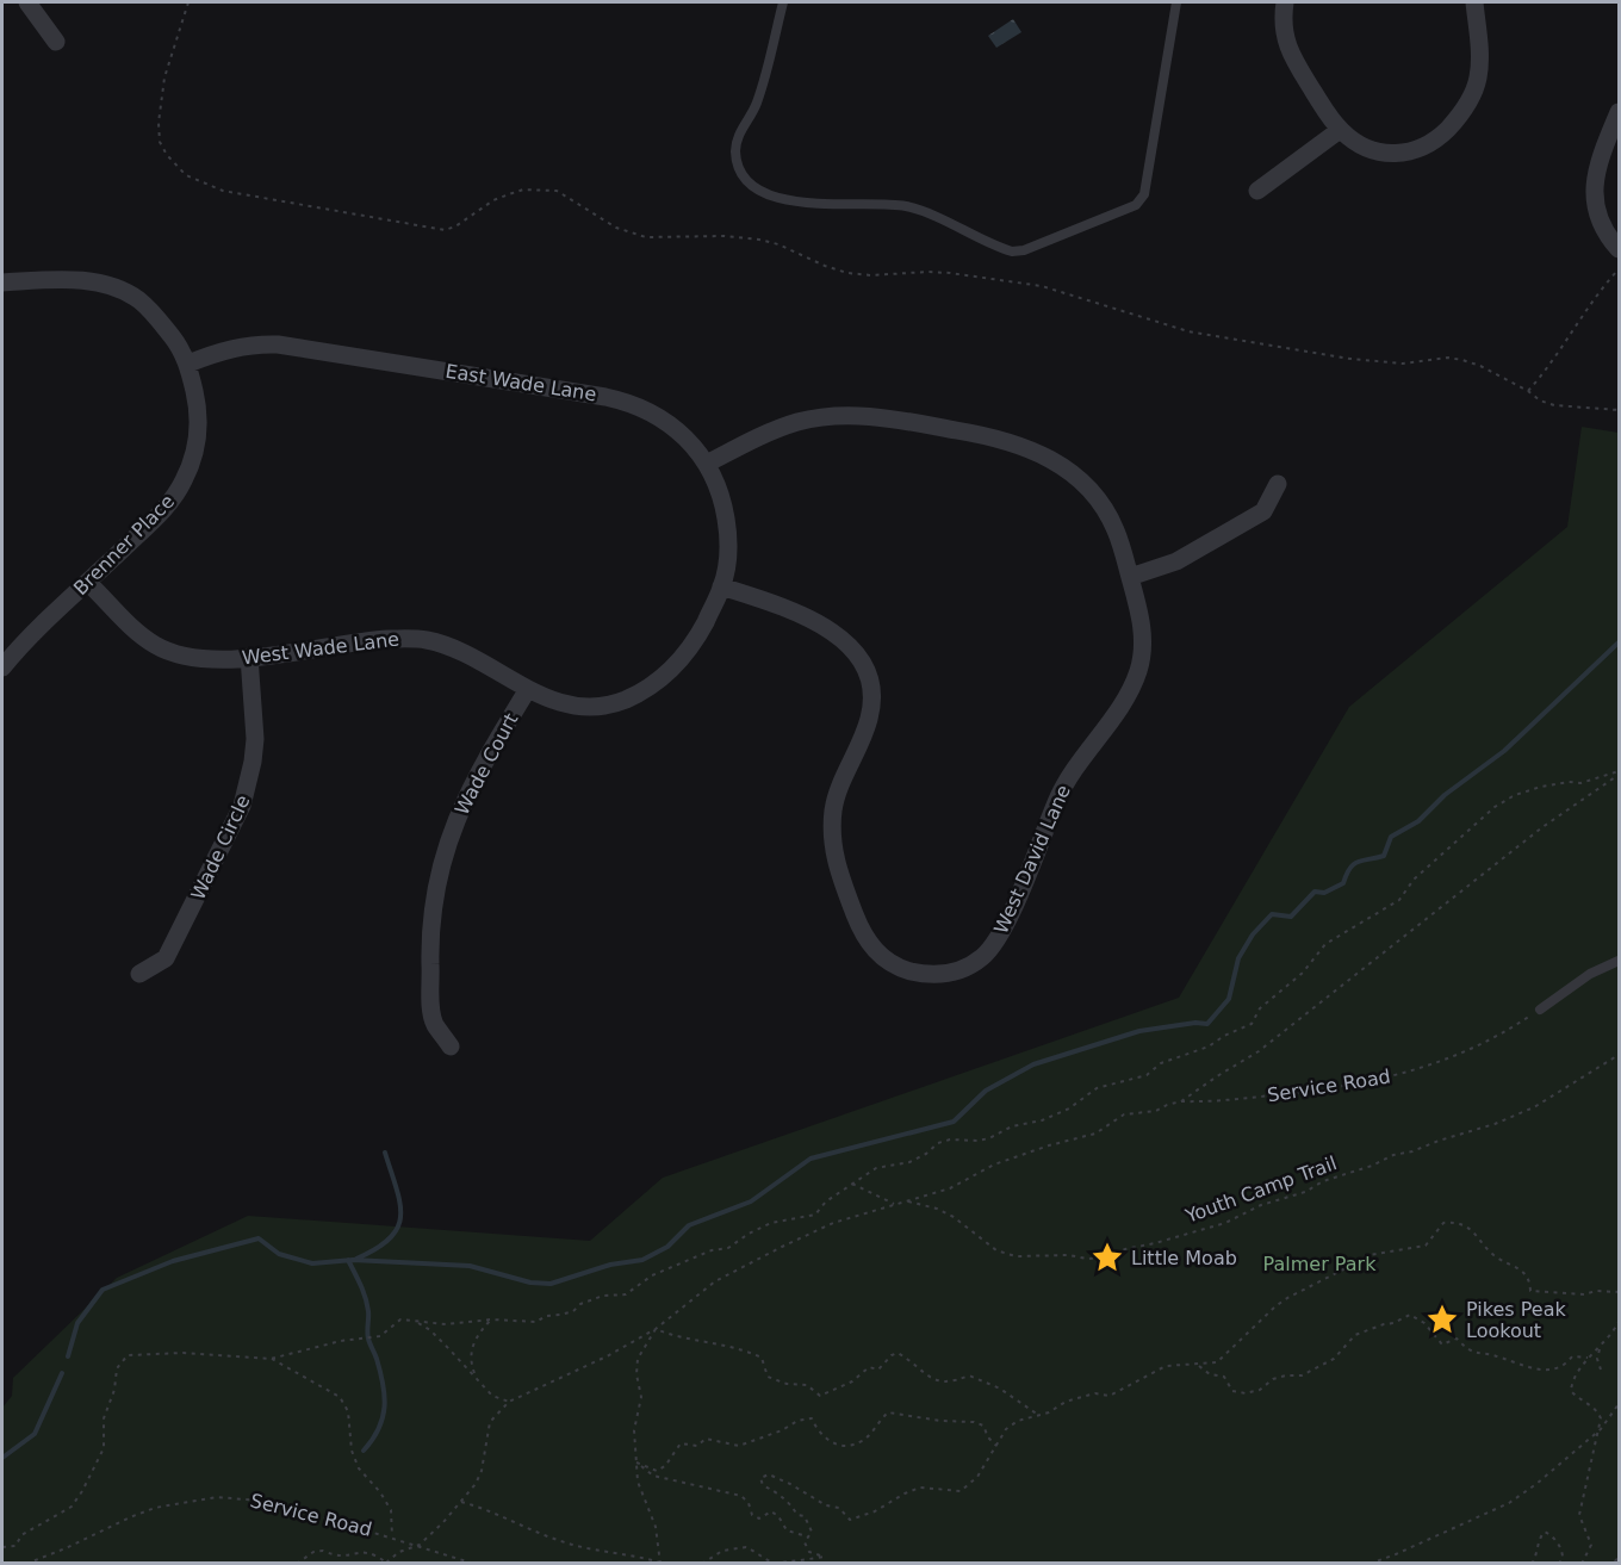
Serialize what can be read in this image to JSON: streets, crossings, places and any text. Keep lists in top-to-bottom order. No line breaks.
{"streets":{"street":["East Wade Lane","Brenner Place","West Wade Lane","Wade Court","Wade Circle","West David Lane"],"path":["Service Road","Youth Camp Trail"]},"crossings":[["East Wade Lane","Brenner Place"],["East Wade Lane","West Wade Lane"],["East Wade Lane","West David Lane"],["Brenner Place","West Wade Lane"],["West Wade Lane","Wade Court"],["West Wade Lane","Wade Circle"],["West Wade Lane","West David Lane"]],"parks":["Palmer Park"],"places":{"place":["Little Moab","Pikes Peak Lookout"]}}
